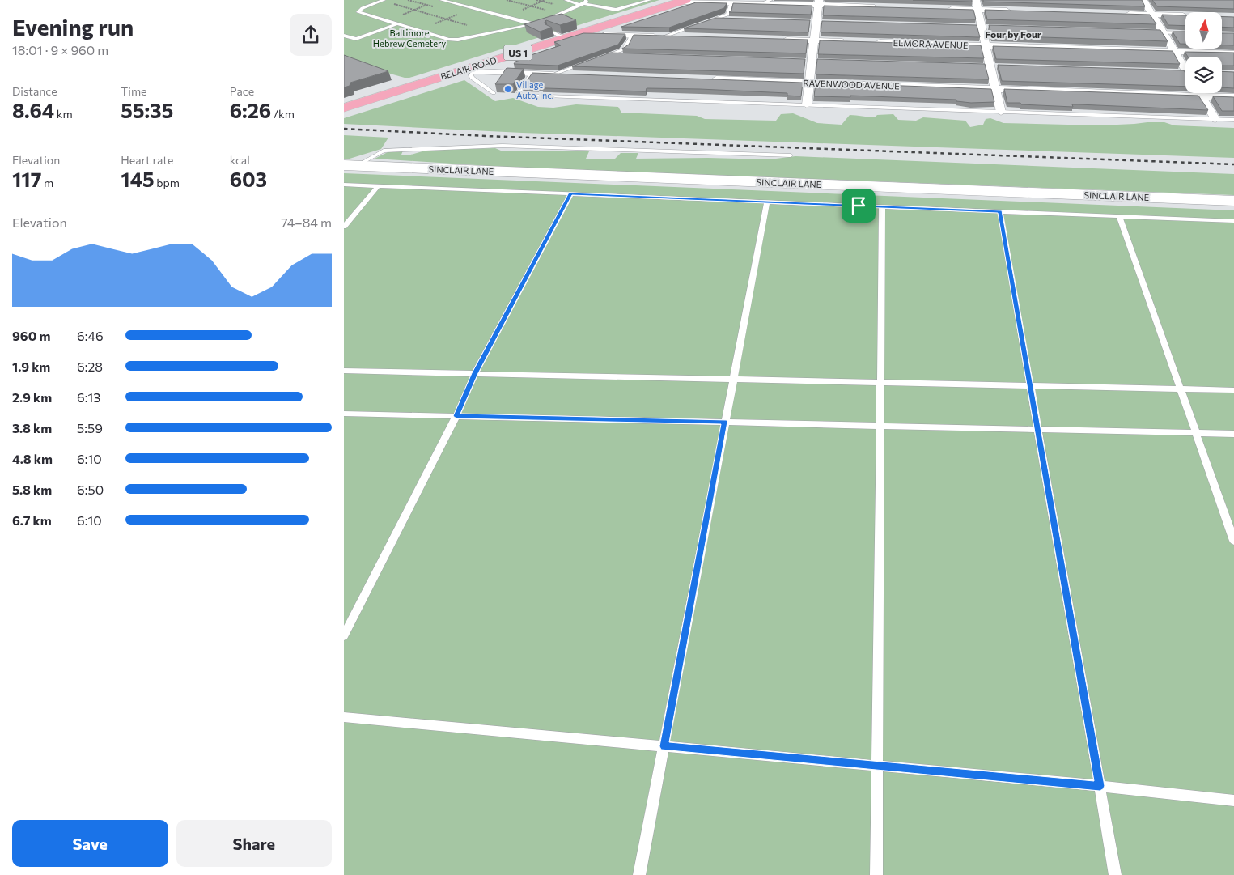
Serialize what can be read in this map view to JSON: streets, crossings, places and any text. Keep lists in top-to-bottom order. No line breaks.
{"streets":{"main road":["US 1","BELAIR ROAD","SINCLAIR LANE"],"street":["ELMORA AVENUE","RAVENWOOD AVENUE"]},"districts":["Four by Four"],"parks":["Baltimore Hebrew Cemetery"],"places":["Village Auto, Inc."],"north":"top","page":{"heading":["Evening run","18:01 · 9 × 960 m"],"stats":[["Distance","8.64 km"],["Time","55:35"],["Pace","6:26 /km"],["Elevation","117 m"],["Heart rate","145 bpm"],["kcal","603"]],"chart":["Elevation","74–84 m"],"list":[{"name":"960 m","note":"6:46"},{"name":"1.9 km","note":"6:28"},{"name":"2.9 km","note":"6:13"},{"name":"3.8 km","note":"5:59"},{"name":"4.8 km","note":"6:10"},{"name":"5.8 km","note":"6:50"},{"name":"6.7 km","note":"6:10"}],"buttons":["Save","Share"]}}
